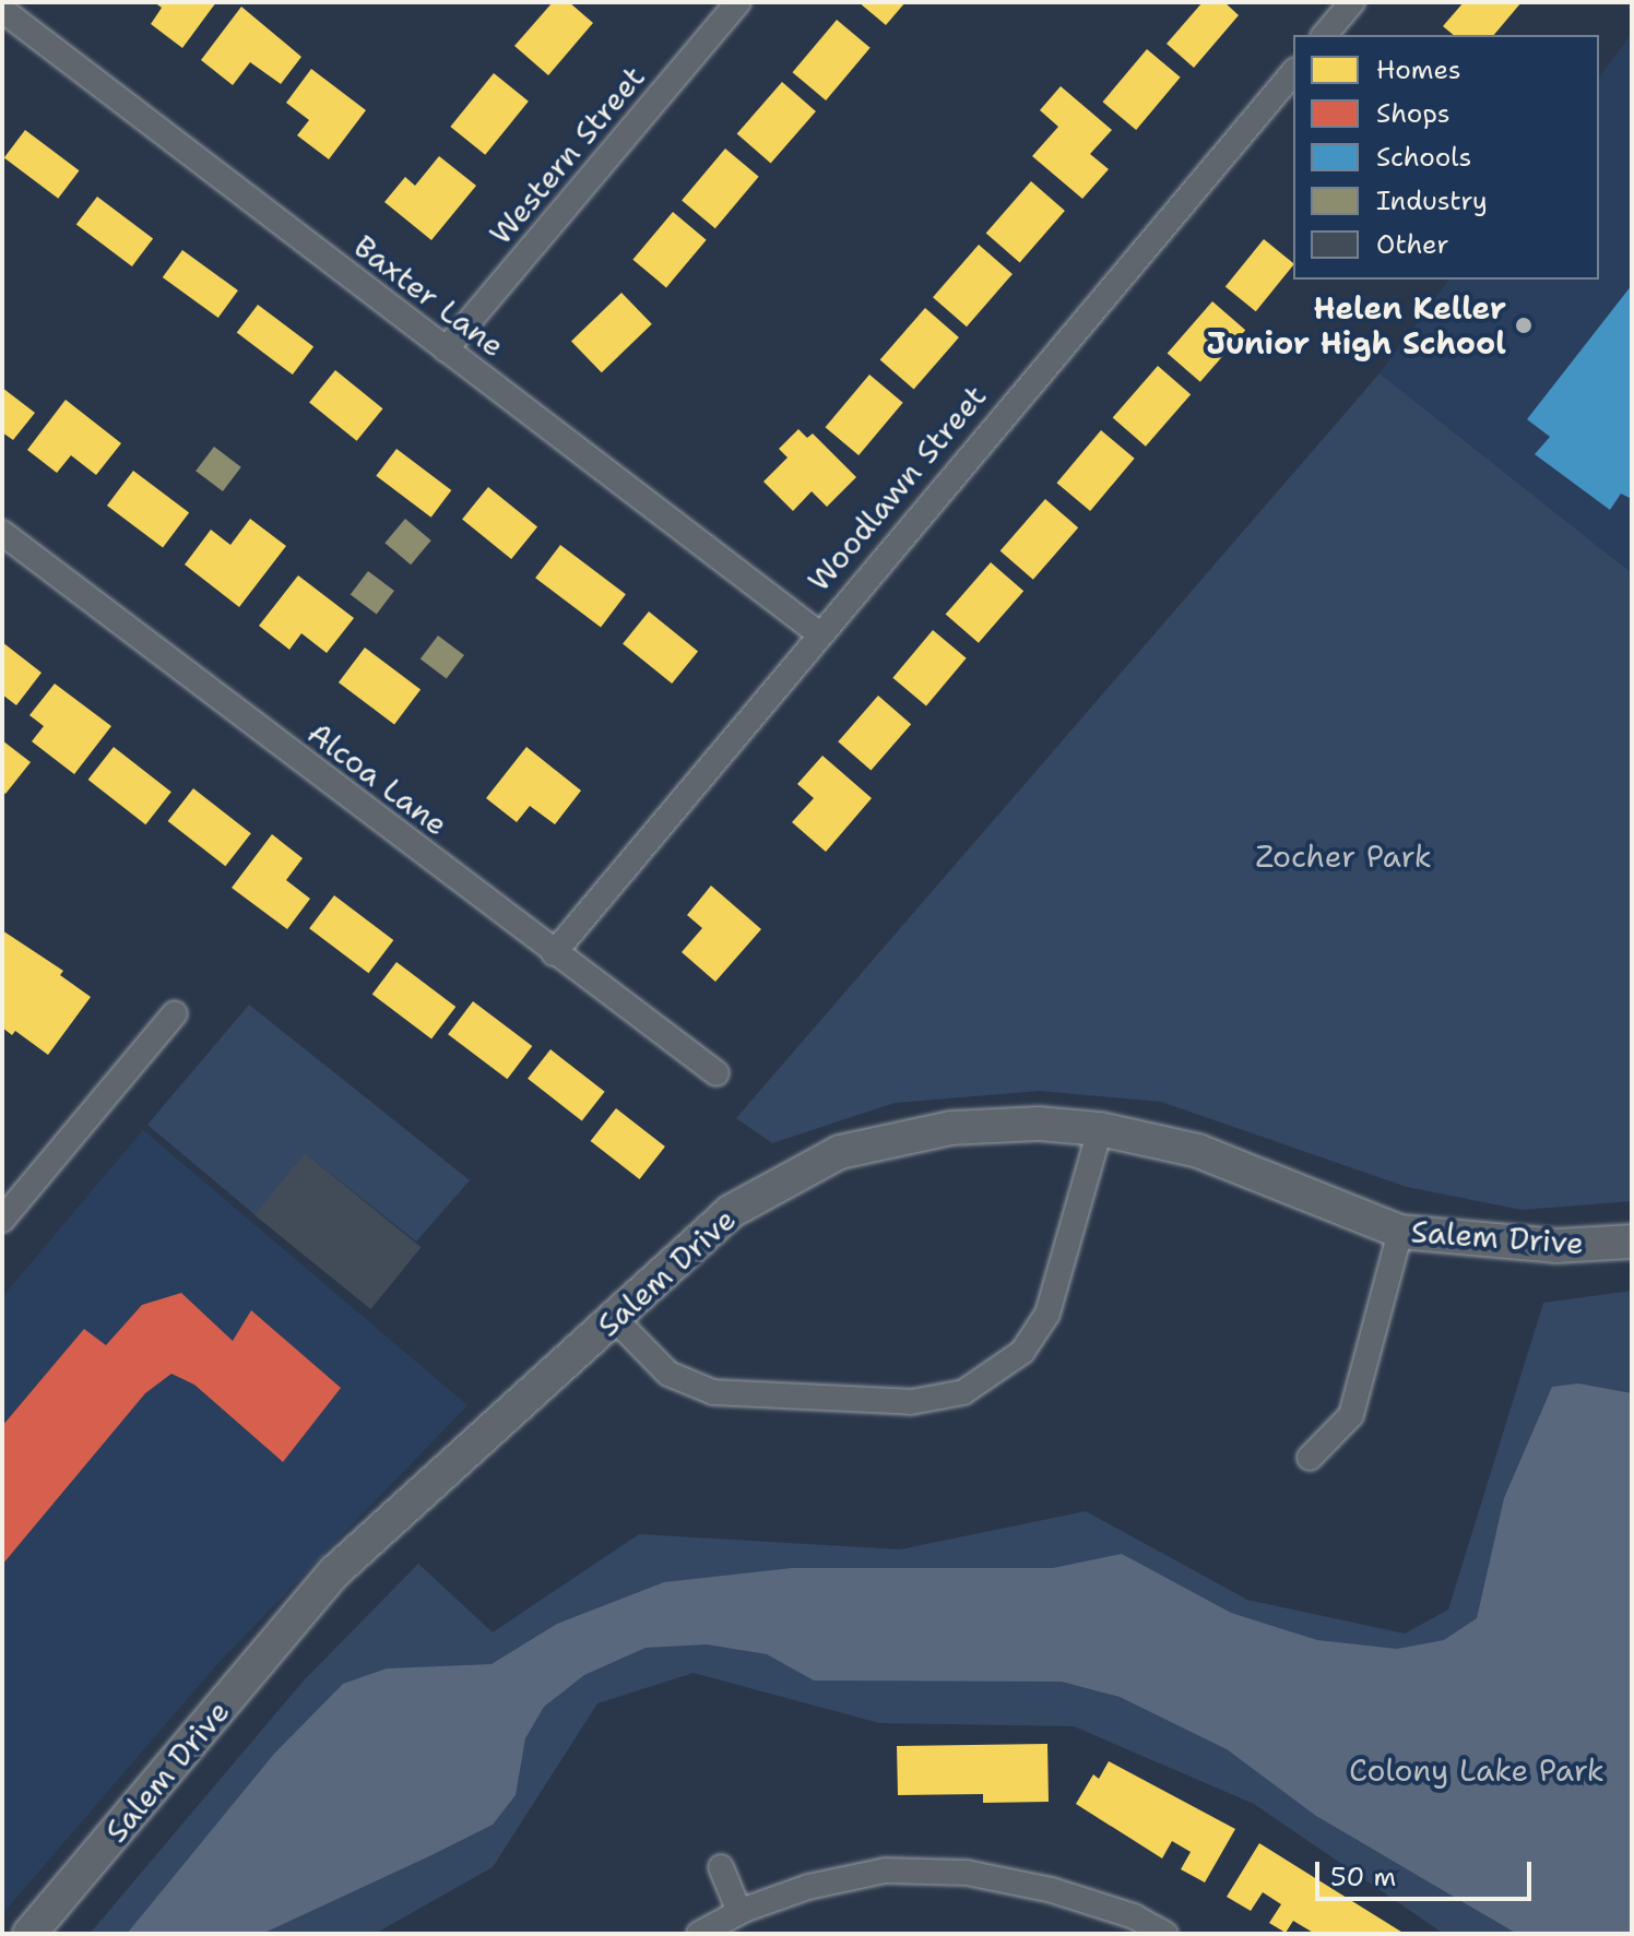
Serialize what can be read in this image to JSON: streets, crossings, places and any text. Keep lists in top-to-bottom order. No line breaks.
{"streets":{"street":["Western Street","Baxter Lane","Woodlawn Street","Alcoa Lane","Salem Drive"]},"crossings":[["Western Street","Baxter Lane"],["Baxter Lane","Woodlawn Street"],["Woodlawn Street","Alcoa Lane"]],"parks":["Zocher Park","Colony Lake Park"],"places":["Helen Keller Junior High School"],"legend":["Homes","Shops","Schools","Industry","Other"],"scale_bar":"50 m"}
